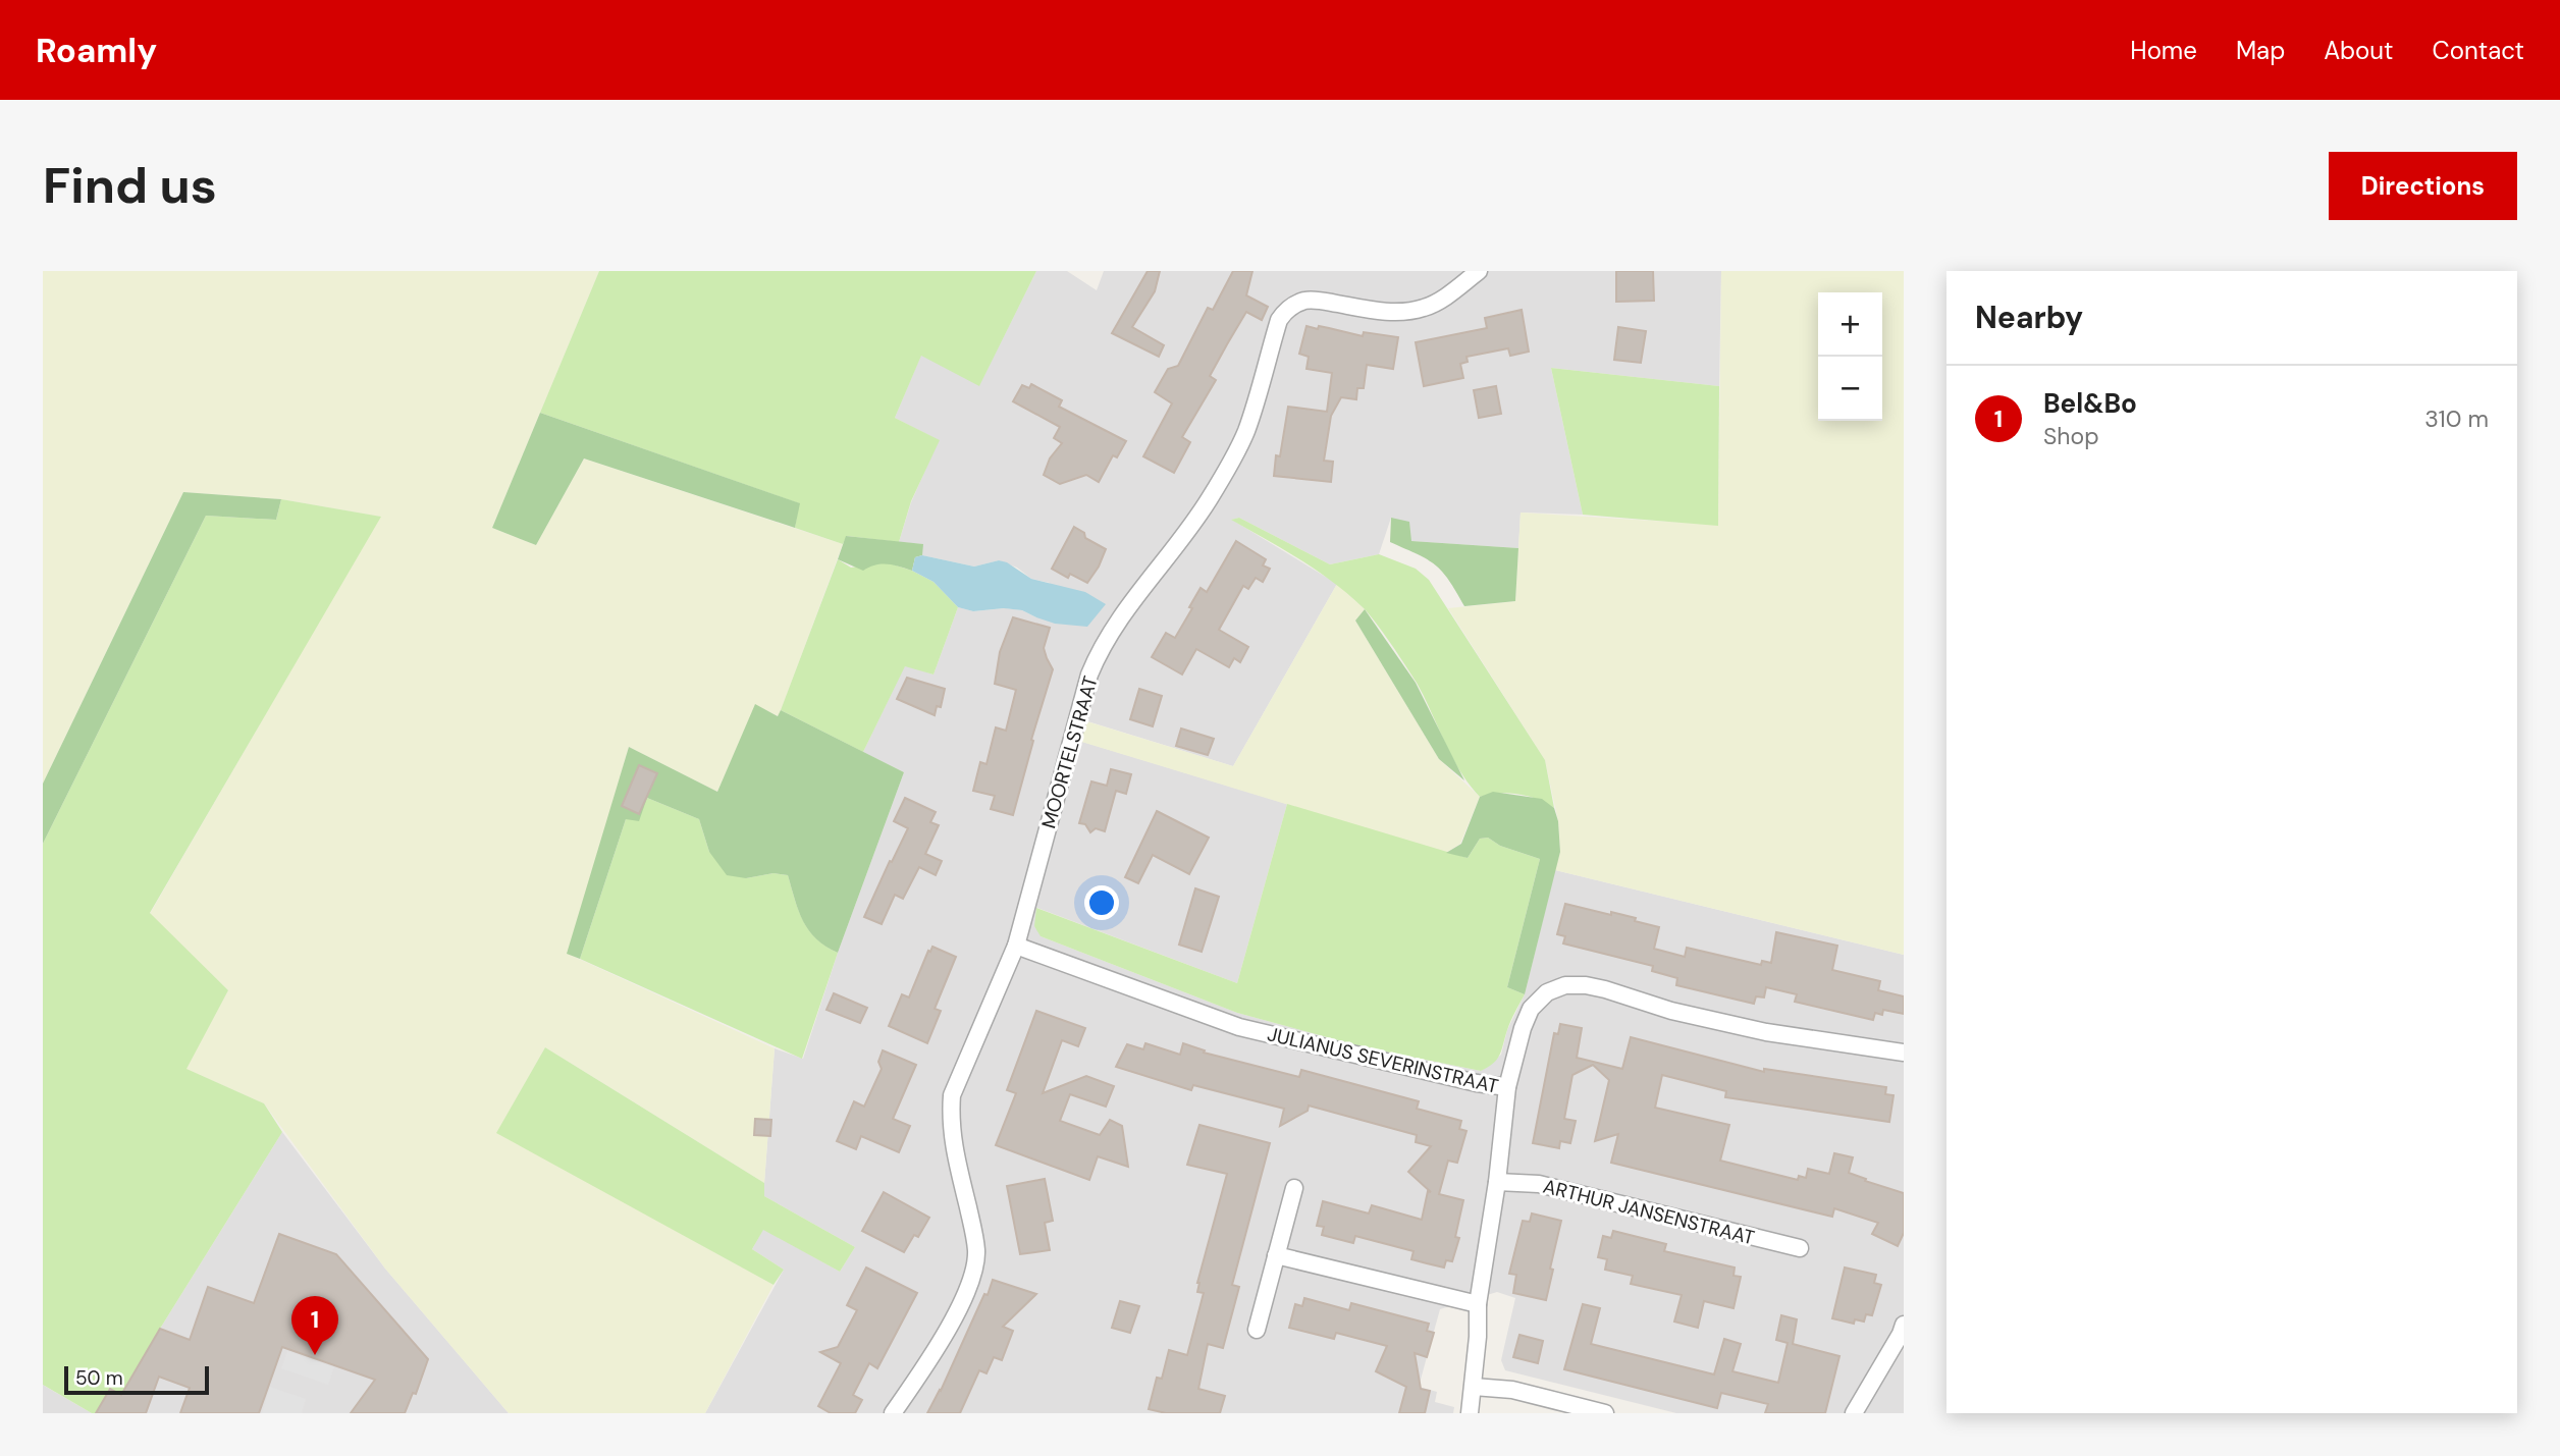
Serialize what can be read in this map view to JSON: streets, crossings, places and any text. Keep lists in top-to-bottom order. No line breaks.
{"streets":{"street":["MOORTELSTRAAT","JULIANUS SEVERINSTRAAT","ARTHUR JANSENSTRAAT"]},"crossings":[["MOORTELSTRAAT","JULIANUS SEVERINSTRAAT"]],"scale_bar":"50 m","page":{"header":"Roamly","nav":["Home","Map","About","Contact"],"buttons":"Directions","title":"Find us","heading":"Nearby","map_buttons":["+","−"],"list":[{"mark":"1","name":"Bel&Bo","note":"Shop","value":"310 m"}],"pins":"1","scale":"50 m"}}
